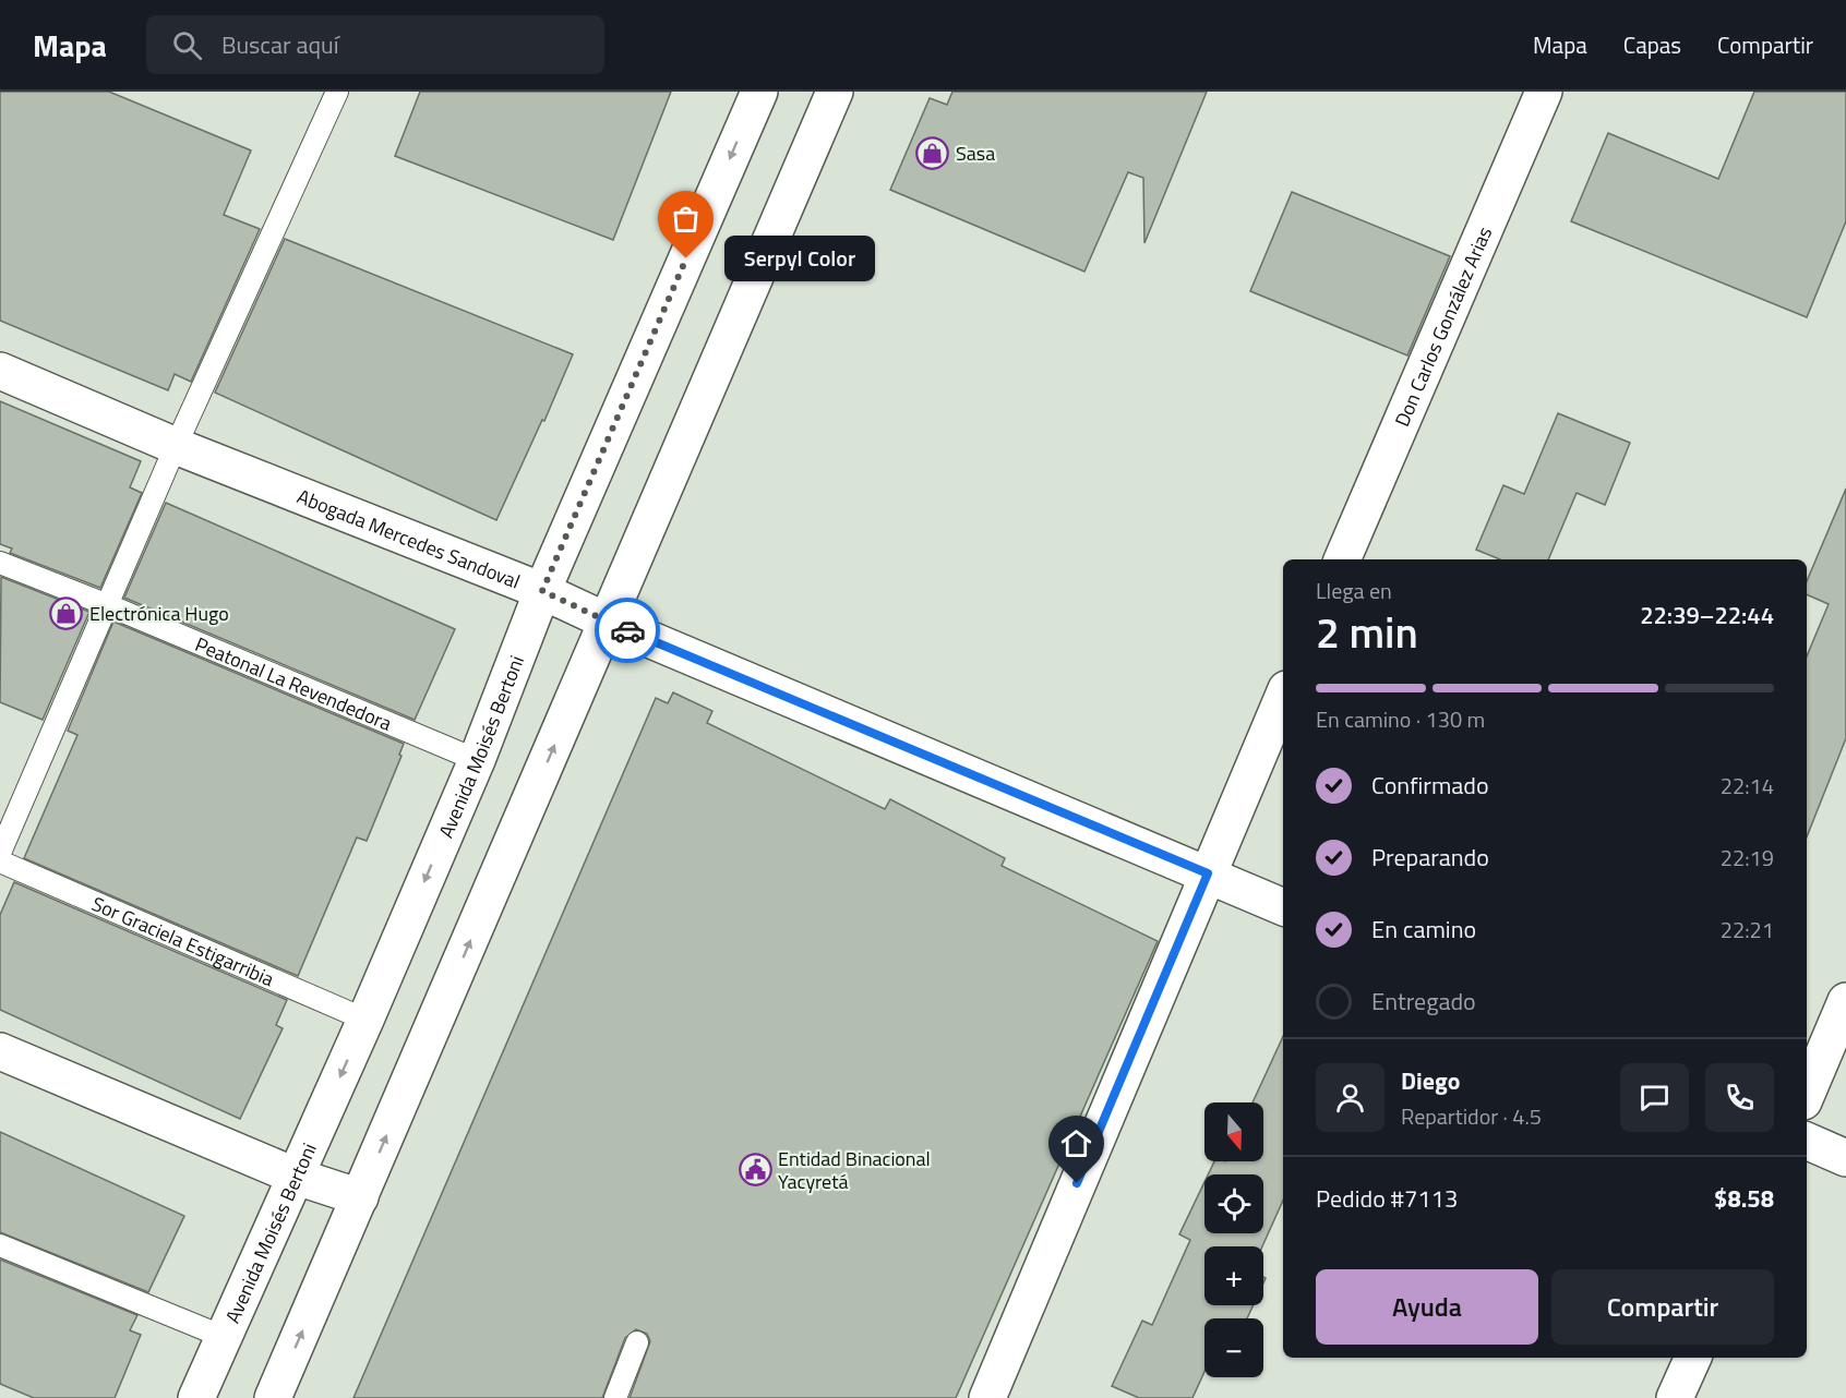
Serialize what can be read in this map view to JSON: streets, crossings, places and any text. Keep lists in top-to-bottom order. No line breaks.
{"streets":{"street":["Don Carlos González Arias","Abogada Mercedes Sandoval","Avenida Moisés Bertoni"],"lane":["Peatonal La Revendedora","Sor Graciela Estigarribia"]},"crossings":[["Abogada Mercedes Sandoval","Avenida Moisés Bertoni"],["Peatonal La Revendedora","Avenida Moisés Bertoni"],["Avenida Moisés Bertoni","Sor Graciela Estigarribia"]],"places":{"shop":["Sasa","Electrónica Hugo"],"other":["Serpyl Color"],"public building":["Entidad Binacional Yacyretá"]},"north":"bottom","page":{"header":"Mapa","search":"Buscar aquí","nav":["Mapa","Capas","Compartir"],"bubble":"Serpyl Color","heading":["2 min","Llega en","22:39–22:44"],"panel":["Diego","Repartidor · 4.5","Pedido #7113","$8.58"],"bar":"En camino · 130 m","list":[["Confirmado","22:14"],["Preparando","22:19"],["En camino","22:21"],"Entregado"],"map_buttons":["+","−"],"buttons":["Ayuda","Compartir"]}}
